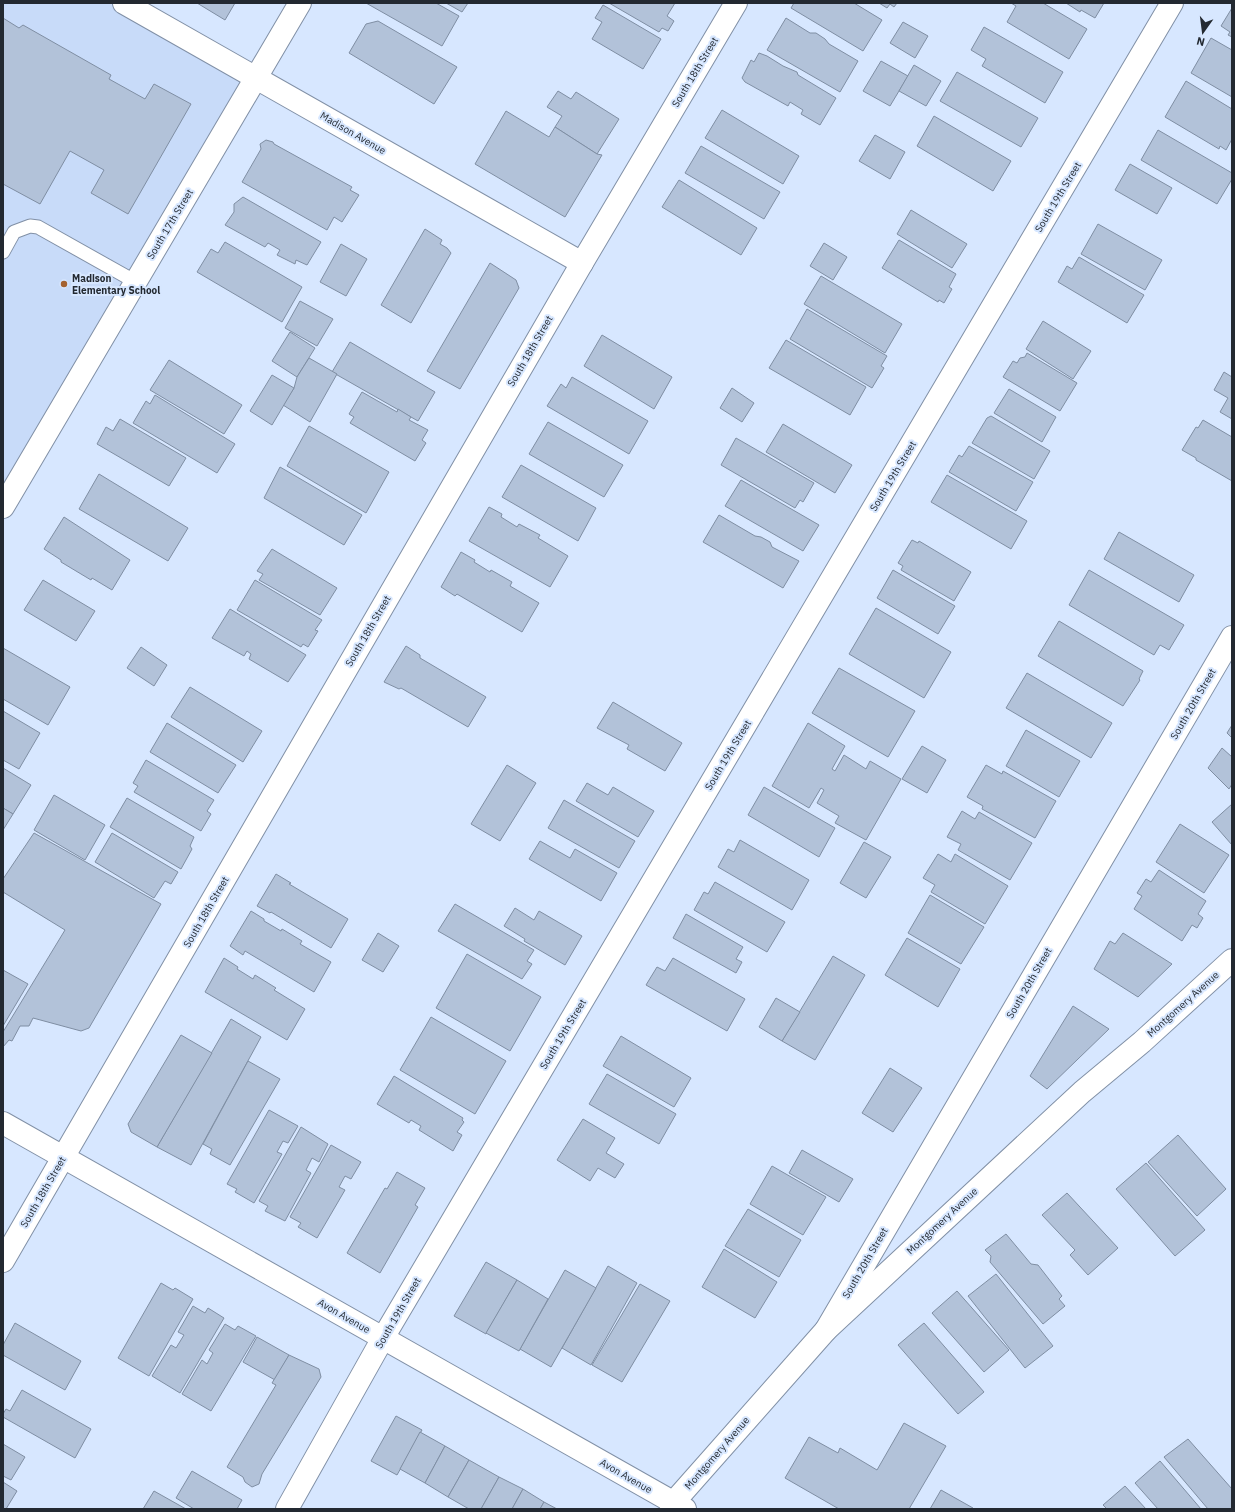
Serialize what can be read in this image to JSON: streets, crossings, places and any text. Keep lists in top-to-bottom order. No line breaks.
{"streets":{"street":["South 18th Street","Madison Avenue","South 19th Street","South 17th Street","South 20th Street","Montgomery Avenue","Avon Avenue"]},"crossings":[["South 18th Street","Madison Avenue"],["South 18th Street","Avon Avenue"],["Madison Avenue","South 17th Street"],["South 19th Street","Avon Avenue"],["South 20th Street","Montgomery Avenue"],["Montgomery Avenue","Avon Avenue"]],"places":["Madison Elementary School"],"north":"bottom"}
